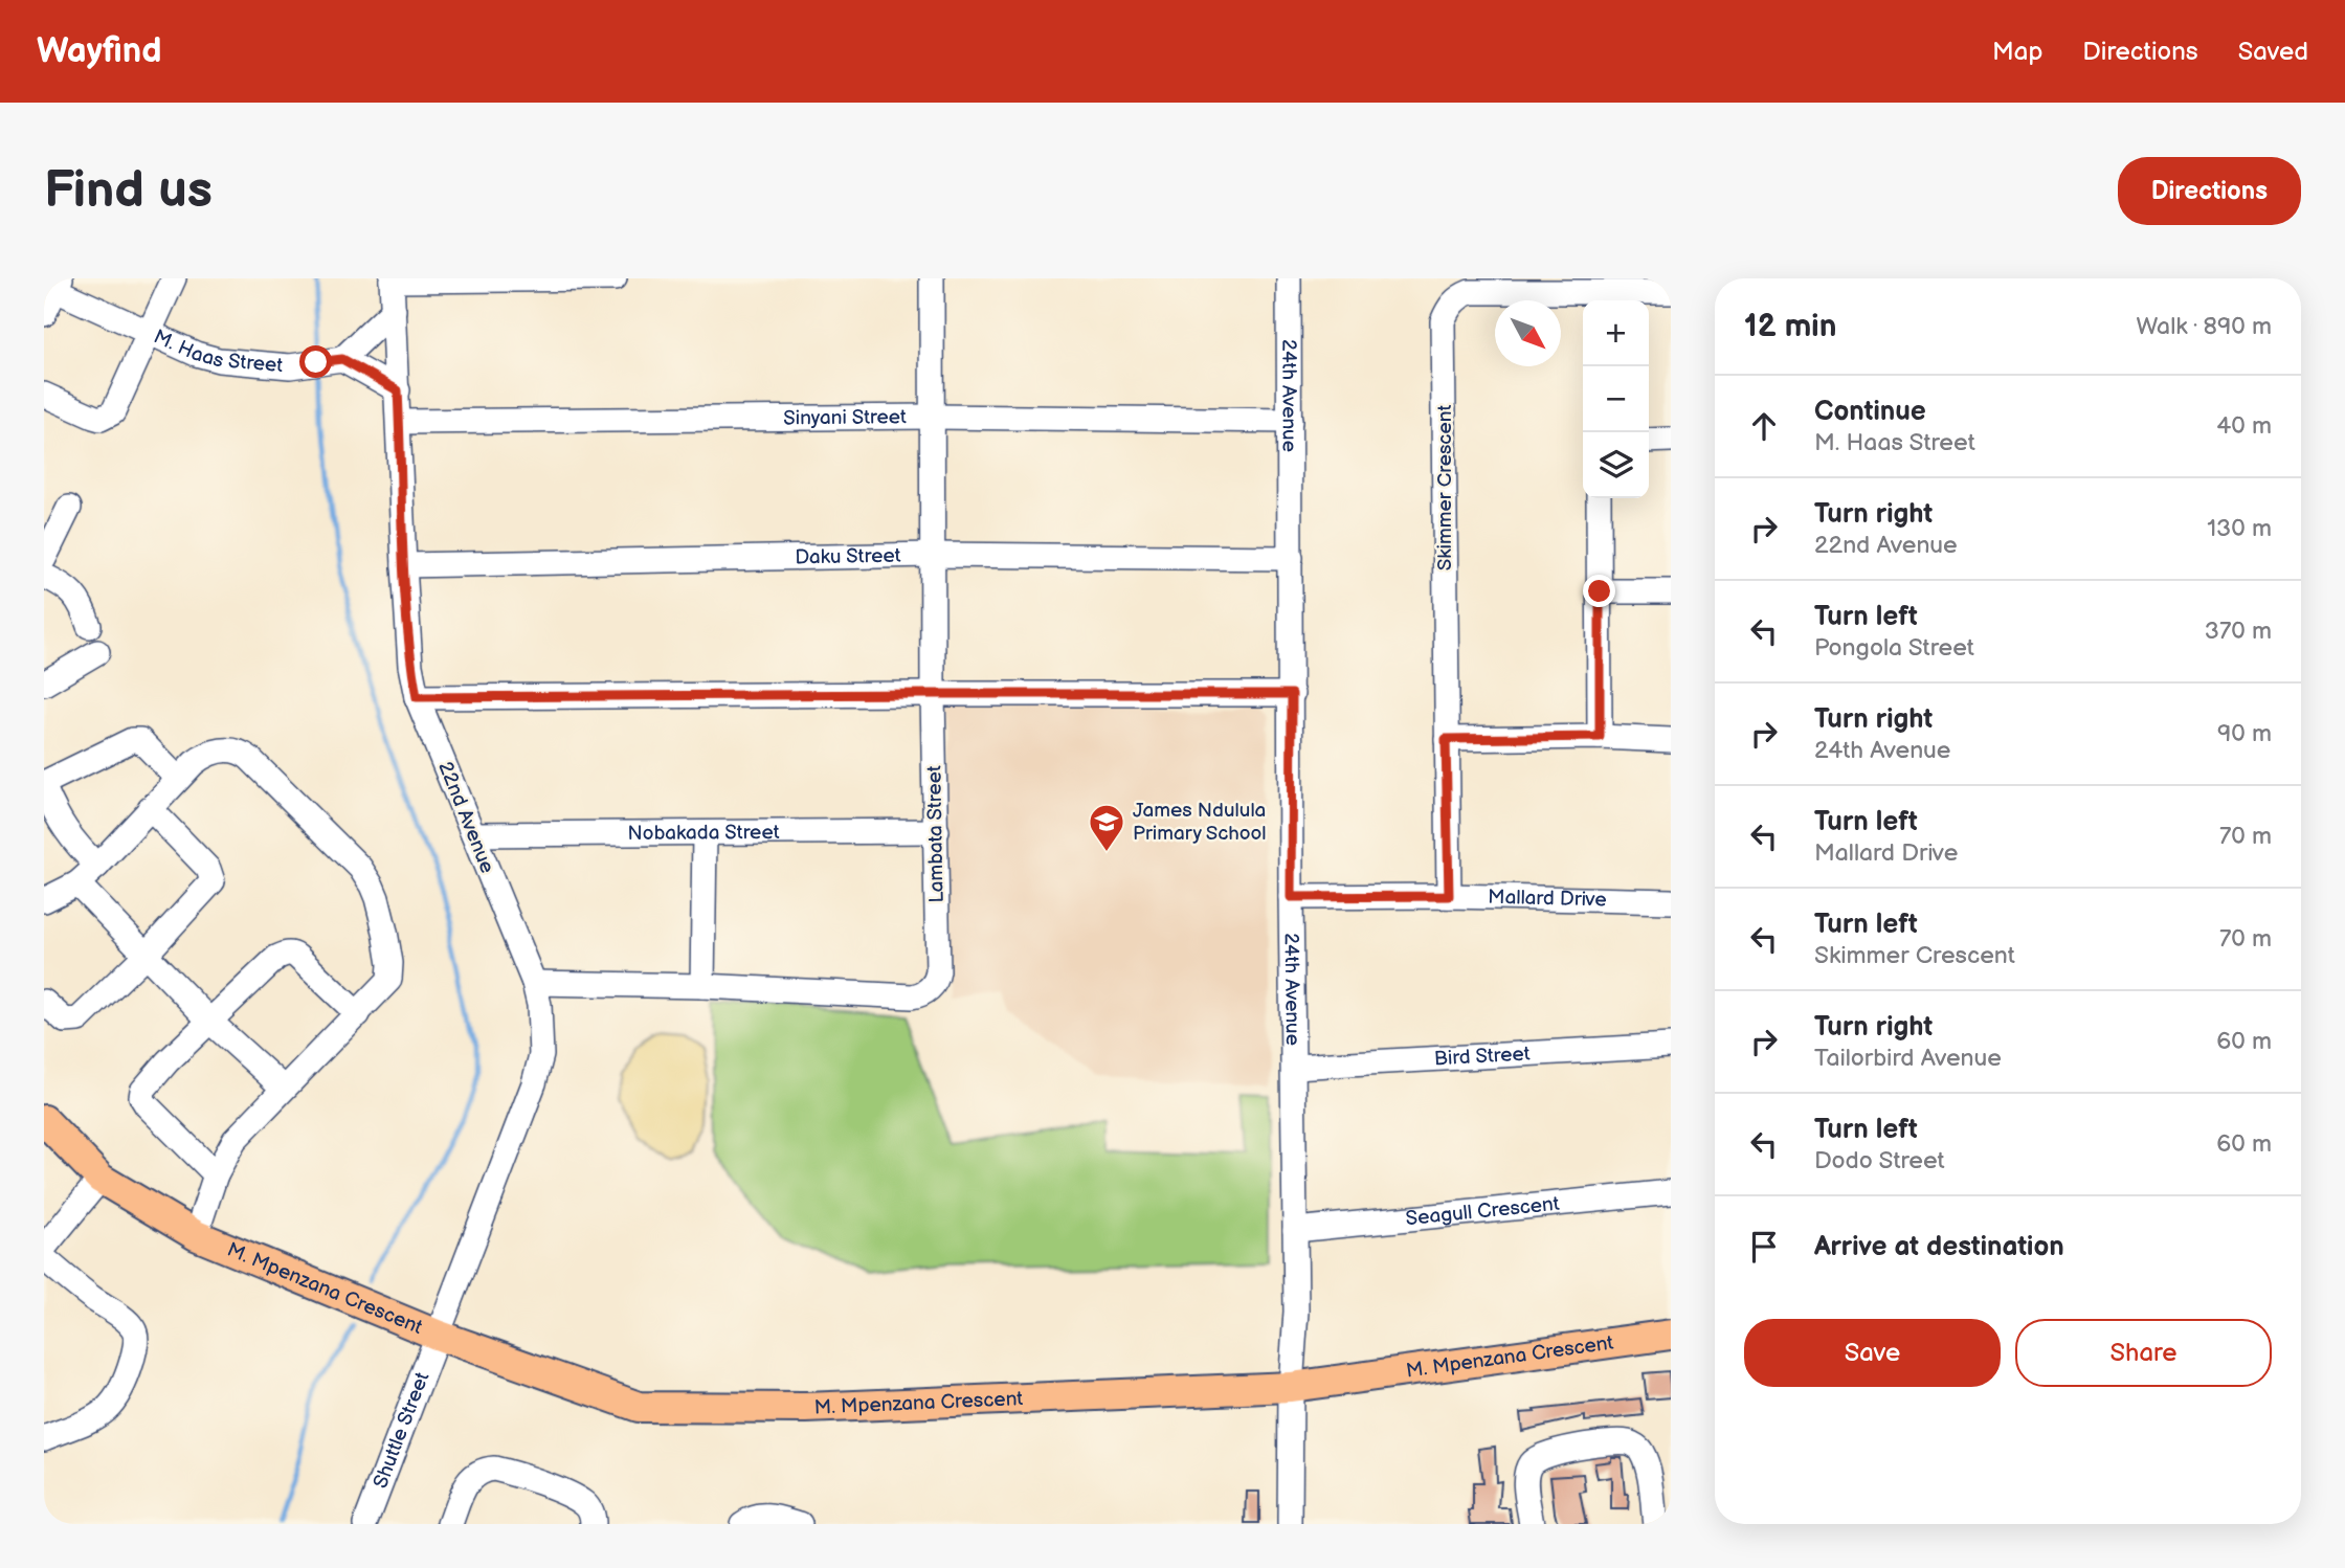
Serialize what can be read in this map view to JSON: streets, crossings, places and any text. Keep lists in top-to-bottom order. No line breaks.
{"streets":{"main road":["M. Mpenzana Crescent"],"street":["M. Haas Street","24th Avenue","Sinyani Street","Skimmer Crescent","Daku Street","22nd Avenue","Nobakada Street","Lambata Street","Mallard Drive","Bird Street","Seagull Crescent","Shuttle Street"]},"crossings":[["24th Avenue","Sinyani Street"],["24th Avenue","Daku Street"],["24th Avenue","Mallard Drive"],["24th Avenue","Bird Street"],["24th Avenue","Seagull Crescent"],["24th Avenue","M. Mpenzana Crescent"],["Sinyani Street","22nd Avenue"],["Sinyani Street","Lambata Street"],["Skimmer Crescent","Mallard Drive"],["Daku Street","22nd Avenue"],["Daku Street","Lambata Street"],["22nd Avenue","Nobakada Street"],["22nd Avenue","Lambata Street"],["22nd Avenue","M. Mpenzana Crescent"],["22nd Avenue","Shuttle Street"],["Nobakada Street","Lambata Street"],["M. Mpenzana Crescent","Shuttle Street"]],"places":{"school or university":["James Ndulula Primary School"]},"north":"bottom right","page":{"header":"Wayfind","nav":["Map","Directions","Saved"],"buttons":["Directions",["Save","Share"]],"title":"Find us","heading":["12 min","Walk · 890 m"],"map_buttons":["+","−"],"list":[["Continue","M. Haas Street","40 m"],["Turn right","22nd Avenue","130 m"],["Turn left","Pongola Street","370 m"],["Turn right","24th Avenue","90 m"],["Turn left","Mallard Drive","70 m"],["Turn left","Skimmer Crescent","70 m"],["Turn right","Tailorbird Avenue","60 m"],["Turn left","Dodo Street","60 m"],"Arrive at destination"]}}
